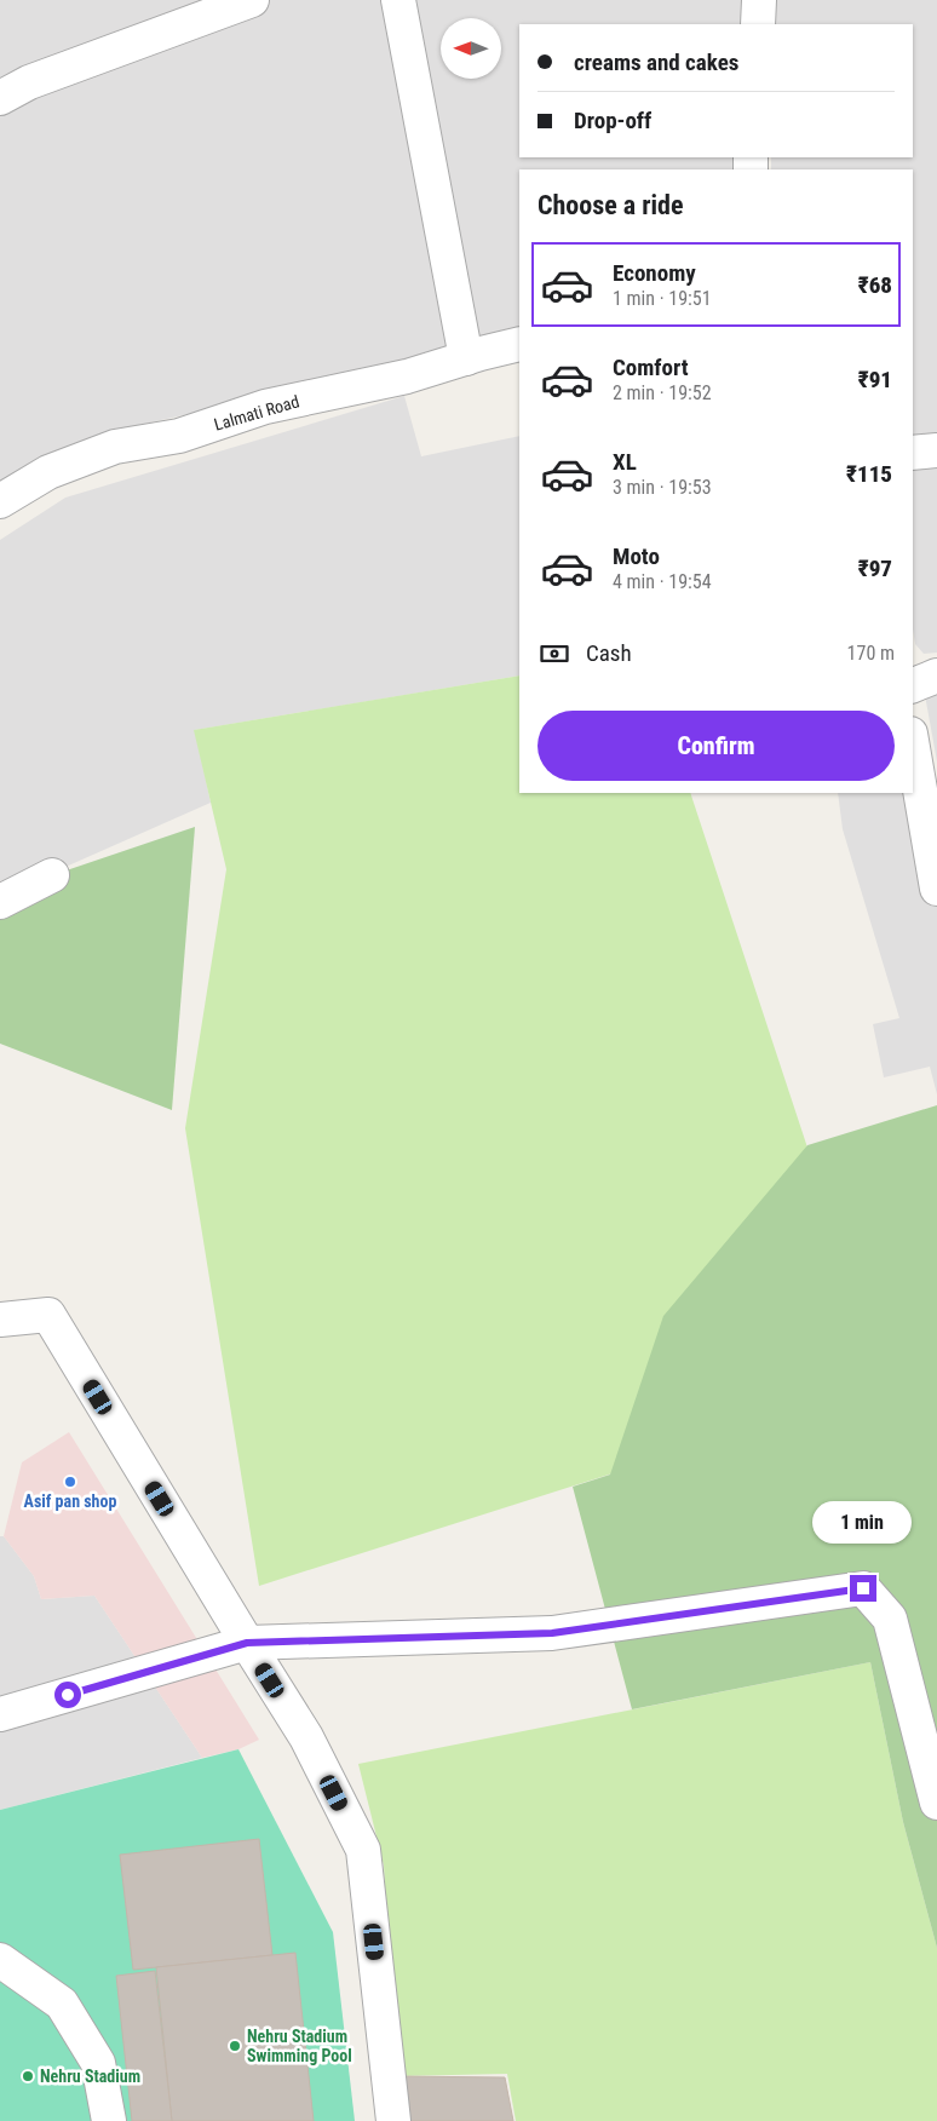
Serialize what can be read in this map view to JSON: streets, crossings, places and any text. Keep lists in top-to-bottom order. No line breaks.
{"streets":{"street":["Lalmati Road"]},"places":["Asif pan shop","Nehru Stadium Swimming Pool","Nehru Stadium"],"north":"left","page":{"banner":["creams and cakes","Drop-off"],"heading":"Choose a ride","list":[{"name":"Economy","note":"1 min · 19:51","value":"₹68"},{"name":"Comfort","note":"2 min · 19:52","value":"₹91"},{"name":"XL","note":"3 min · 19:53","value":"₹115"},{"name":"Moto","note":"4 min · 19:54","value":"₹97"}],"pay":["Cash","170 m"],"buttons":"Confirm","bubble":"1 min"}}
